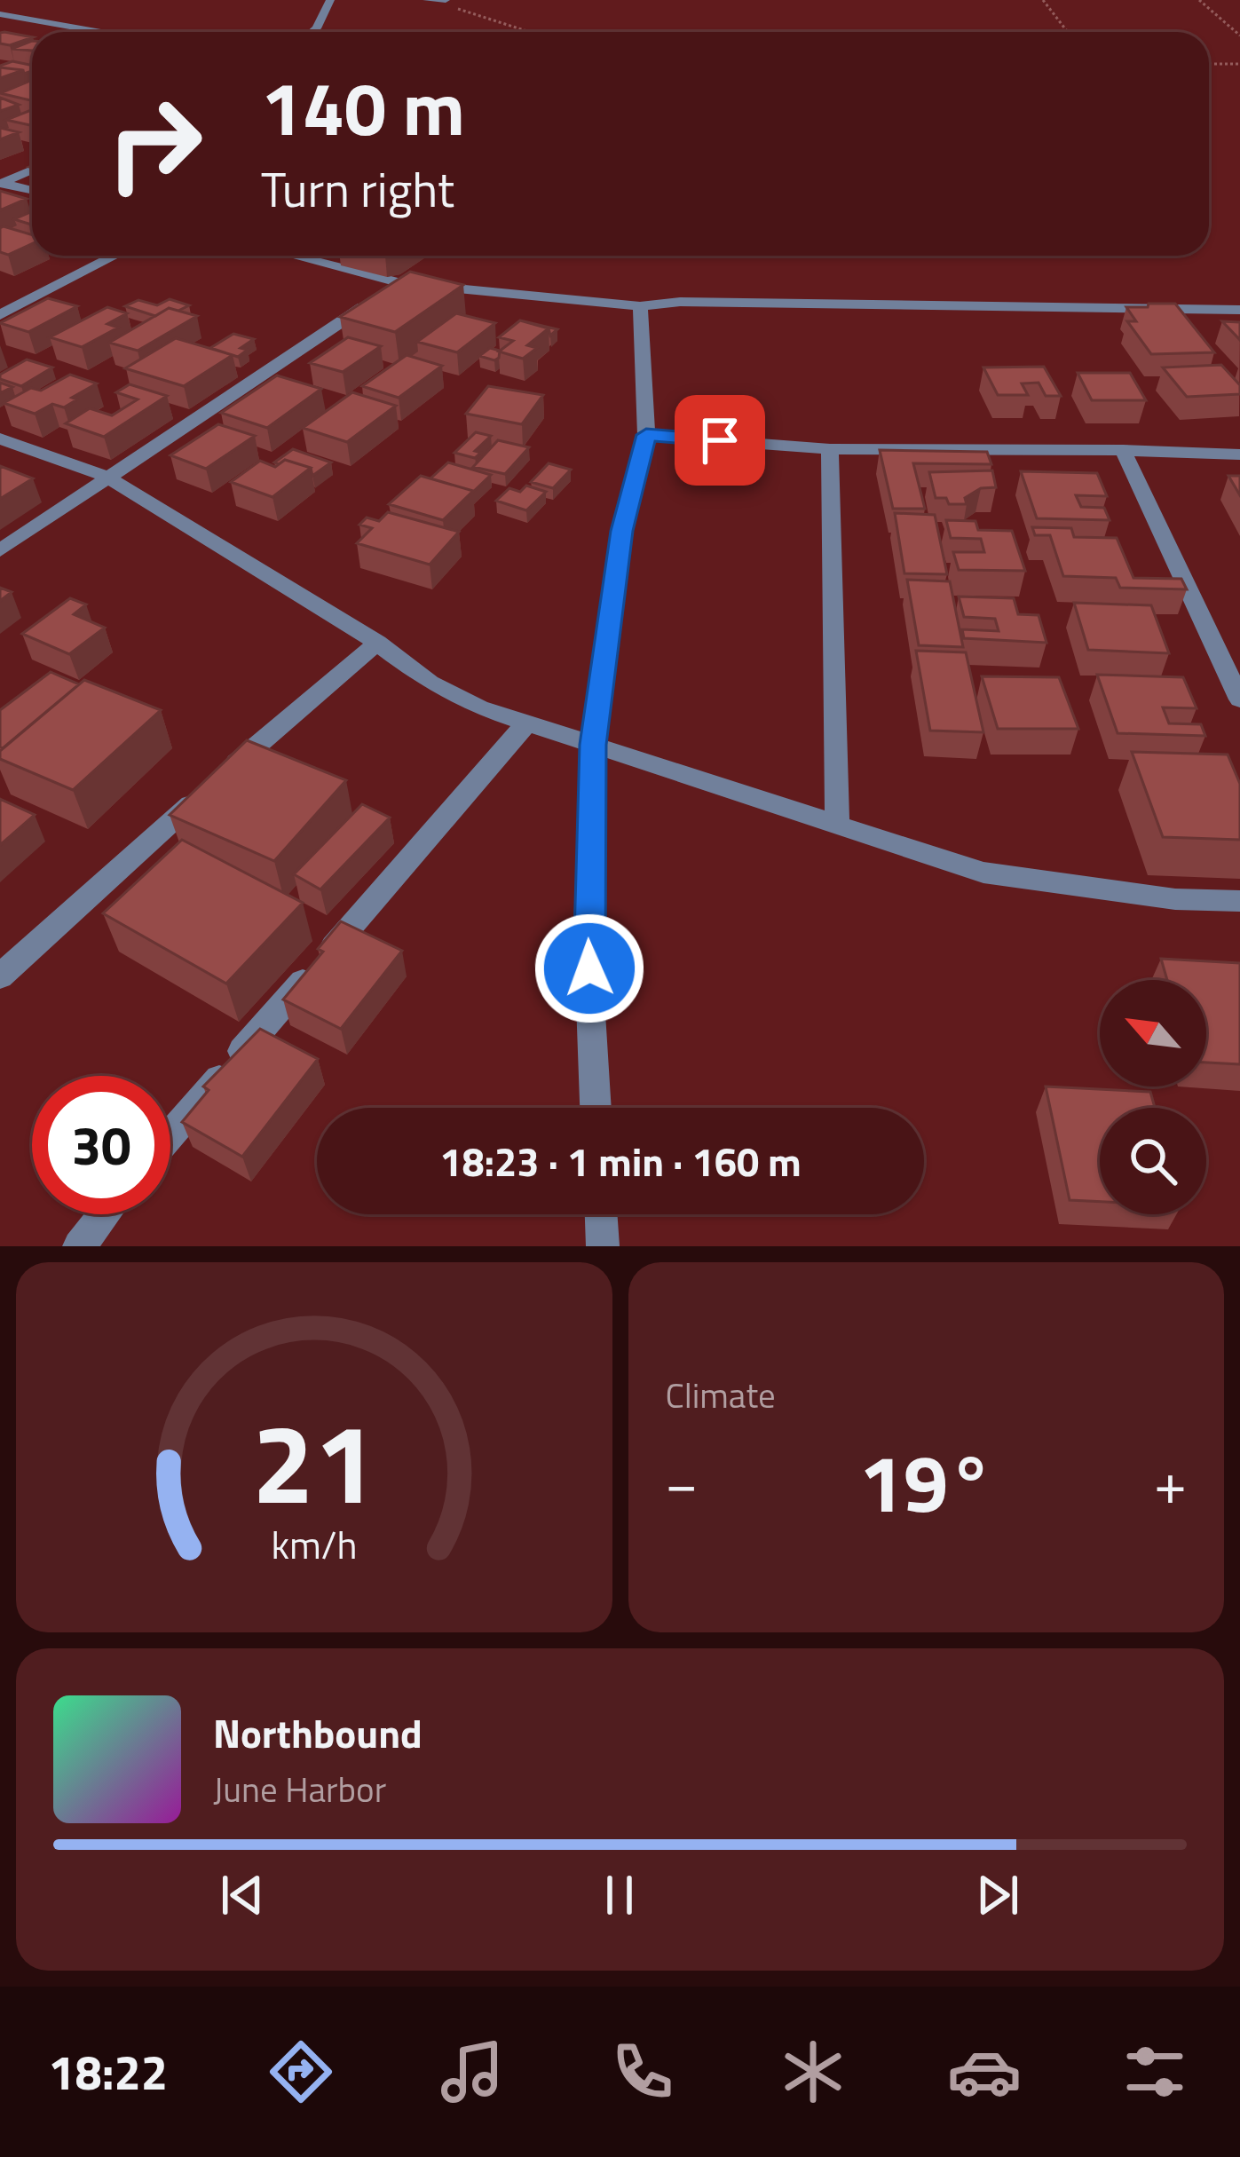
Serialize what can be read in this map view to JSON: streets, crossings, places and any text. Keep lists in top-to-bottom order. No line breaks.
{"north":"top left","page":{"turn":["140 m","Turn right"],"limit":"30","trip":"18:23 · 1 min · 160 m","tile":"Climate","heat":["−","19°","+"],"song":["Northbound","June Harbor"],"tabs":"18:22","gauge":["21","km/h"]}}
